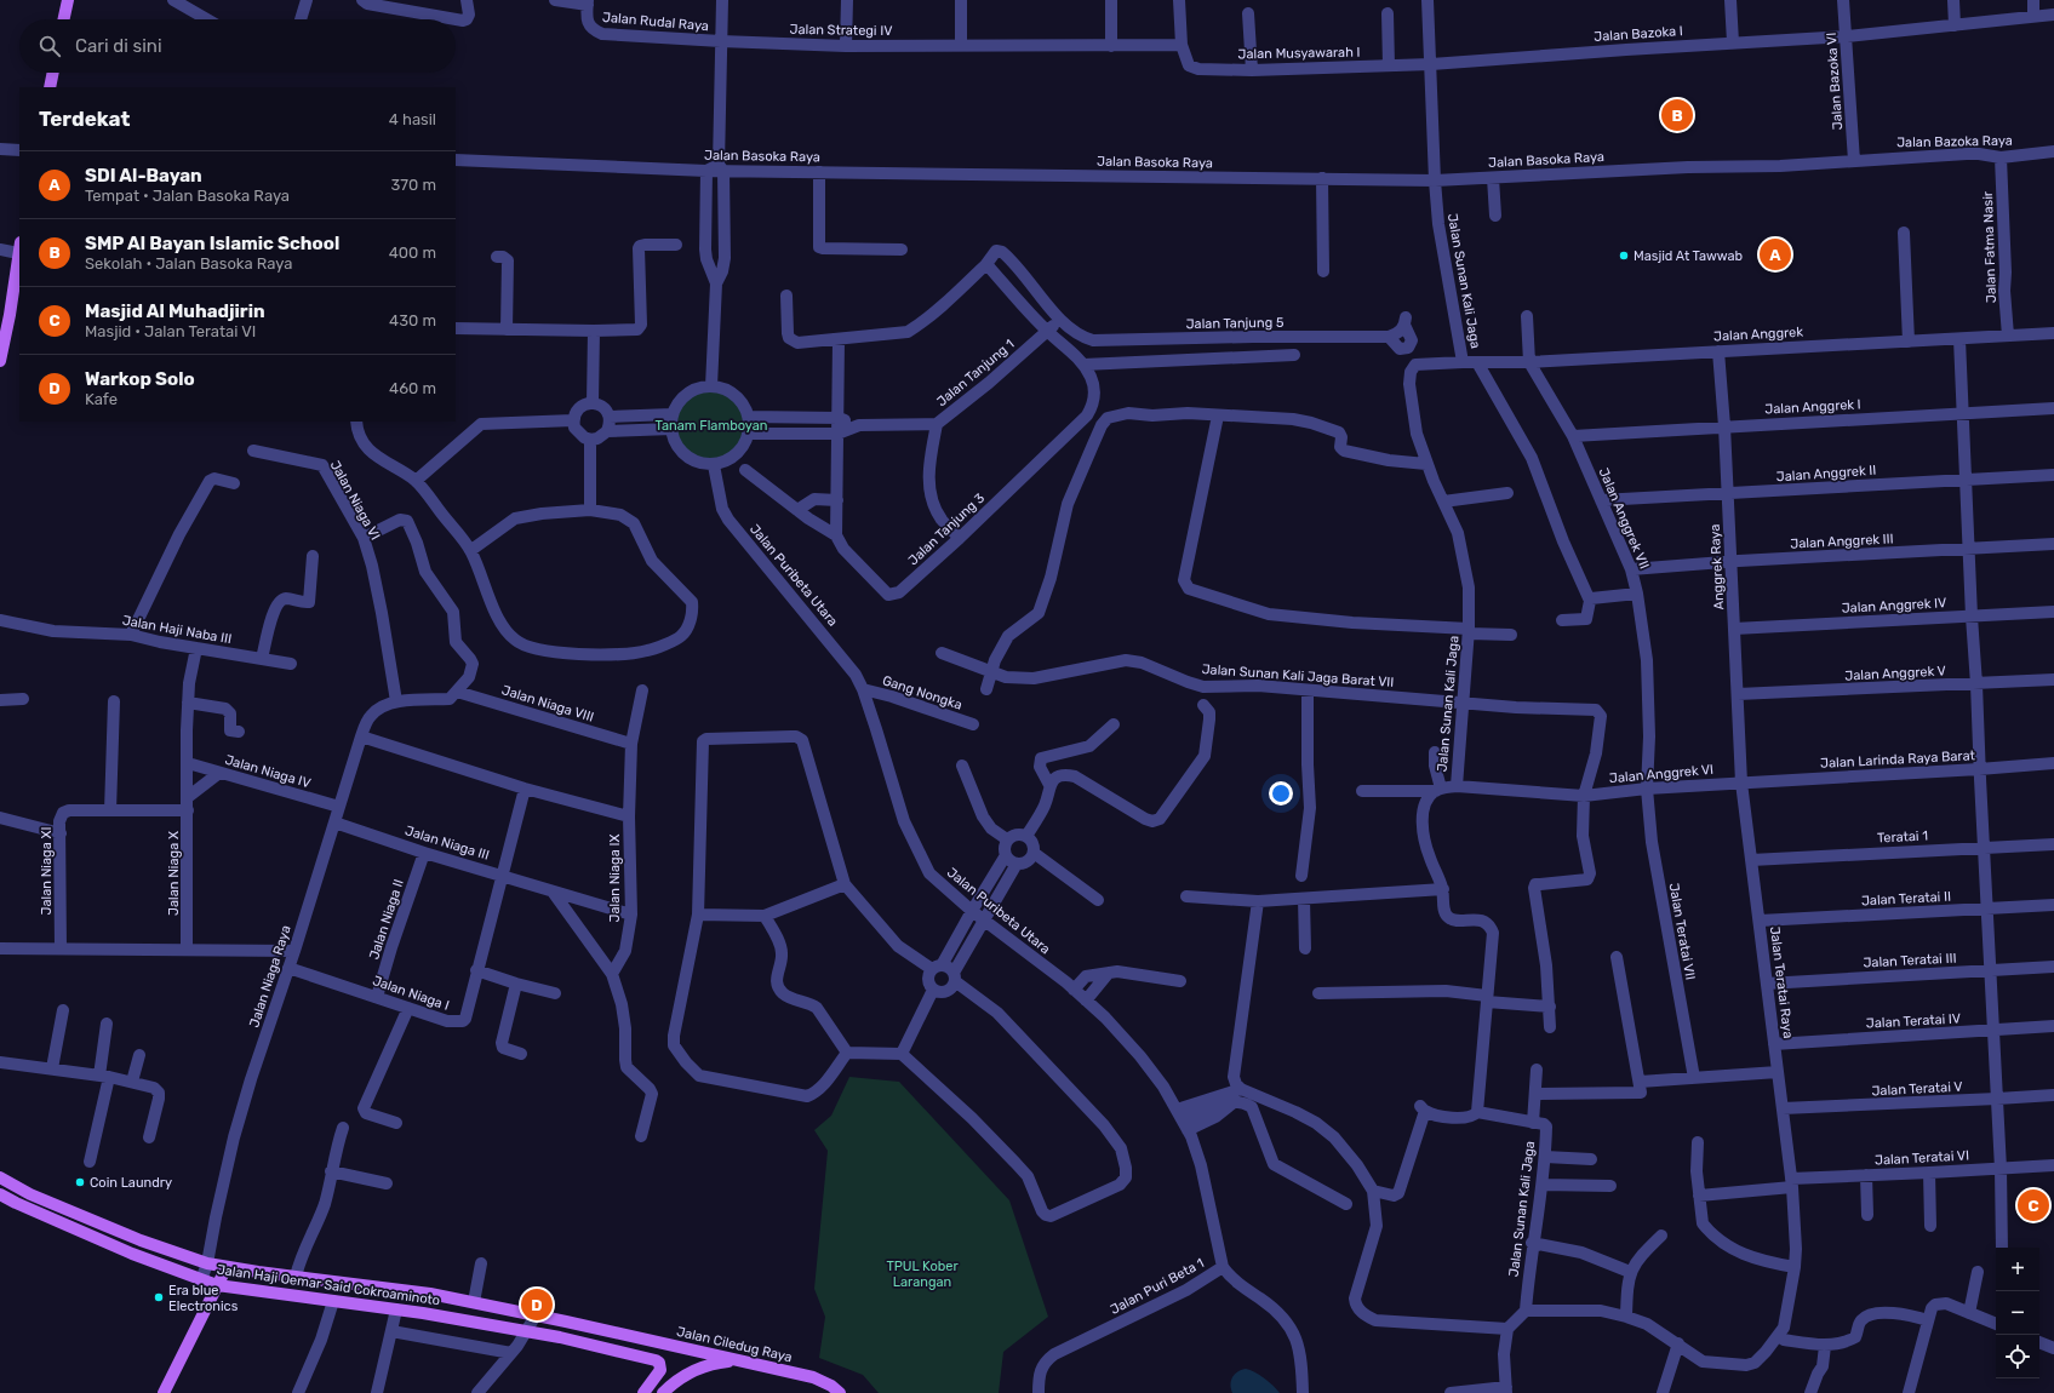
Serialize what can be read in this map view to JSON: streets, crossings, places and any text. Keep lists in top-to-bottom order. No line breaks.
{"streets":{"main road":["Jalan Haji Oemar Said Cokroaminoto","Jalan Ciledug Raya"],"street":["Jalan Rudal Raya","Jalan Strategi IV","Jalan Bazoka I","Jalan Musyawarah I","Jalan Bazoka VI","Jalan Bazoka Raya","Jalan Basoka Raya","Jalan Fatma Nasir","Jalan Sunan Kali Jaga","Jalan Tanjung 5","Jalan Anggrek","Jalan Tanjung 1","Jalan Anggrek I","Jalan Anggrek II","Jalan Niaga VI","Jalan Anggrek VII","Jalan Tanjung 3","Jalan Anggrek III","Anggrek Raya","Jalan Puribeta Utara","Jalan Anggrek IV","Jalan Haji Naba III","Jalan Anggrek V","Jalan Sunan Kali Jaga Barat VII","Gang Nongka","Jalan Niaga VIII","Jalan Larinda Raya Barat","Jalan Niaga IV","Jalan Anggrek VI","Teratai 1","Jalan Niaga III","Jalan Niaga XI","Jalan Niaga X","Jalan Niaga IX","Jalan Teratai II","Jalan Niaga II","Jalan Teratai VII","Jalan Teratai III","Jalan Niaga Raya","Jalan Teratai Raya","Jalan Niaga I","Jalan Teratai IV","Jalan Teratai V","Jalan Teratai VI","Jalan Puri Beta 1"]},"crossings":[["Jalan Rudal Raya","Jalan Strategi IV"],["Jalan Strategi IV","Jalan Musyawarah I"],["Jalan Bazoka I","Jalan Musyawarah I"],["Jalan Bazoka I","Jalan Bazoka VI"],["Jalan Bazoka I","Jalan Sunan Kali Jaga"],["Jalan Musyawarah I","Jalan Sunan Kali Jaga"],["Jalan Bazoka VI","Jalan Bazoka Raya"],["Jalan Bazoka VI","Jalan Basoka Raya"],["Jalan Bazoka Raya","Jalan Basoka Raya"],["Jalan Bazoka Raya","Jalan Fatma Nasir"],["Jalan Basoka Raya","Jalan Sunan Kali Jaga"],["Jalan Fatma Nasir","Jalan Anggrek"],["Jalan Sunan Kali Jaga","Jalan Anggrek"],["Jalan Sunan Kali Jaga","Jalan Sunan Kali Jaga Barat VII"],["Jalan Sunan Kali Jaga","Jalan Anggrek VI"],["Jalan Tanjung 5","Jalan Tanjung 1"],["Jalan Tanjung 5","Jalan Tanjung 3"],["Jalan Anggrek","Jalan Anggrek VII"],["Jalan Anggrek","Anggrek Raya"],["Jalan Tanjung 1","Jalan Tanjung 3"],["Jalan Anggrek I","Jalan Anggrek VII"],["Jalan Anggrek I","Anggrek Raya"],["Jalan Anggrek II","Jalan Anggrek VII"],["Jalan Anggrek II","Anggrek Raya"],["Jalan Niaga VI","Jalan Niaga Raya"],["Jalan Anggrek VII","Jalan Anggrek III"],["Jalan Anggrek VII","Jalan Anggrek VI"],["Jalan Anggrek VII","Jalan Teratai VII"],["Jalan Anggrek III","Anggrek Raya"],["Anggrek Raya","Jalan Anggrek IV"],["Anggrek Raya","Jalan Anggrek V"],["Anggrek Raya","Jalan Larinda Raya Barat"],["Anggrek Raya","Jalan Anggrek VI"],["Anggrek Raya","Jalan Teratai Raya"],["Jalan Puribeta Utara","Gang Nongka"],["Jalan Puribeta Utara","Jalan Puri Beta 1"],["Jalan Haji Naba III","Jalan Niaga X"],["Jalan Sunan Kali Jaga Barat VII","Jalan Anggrek VI"],["Jalan Niaga VIII","Jalan Niaga IX"],["Jalan Larinda Raya Barat","Jalan Anggrek VI"],["Jalan Larinda Raya Barat","Jalan Teratai Raya"],["Jalan Niaga IV","Jalan Niaga X"],["Jalan Niaga IV","Jalan Niaga Raya"],["Jalan Anggrek VI","Jalan Teratai VII"],["Jalan Anggrek VI","Jalan Teratai Raya"],["Teratai 1","Jalan Teratai Raya"],["Jalan Niaga III","Jalan Niaga IX"],["Jalan Niaga III","Jalan Niaga II"],["Jalan Niaga III","Jalan Niaga Raya"],["Jalan Niaga III","Jalan Niaga I"],["Jalan Niaga XI","Jalan Niaga X"],["Jalan Teratai II","Jalan Teratai Raya"],["Jalan Niaga II","Jalan Niaga I"],["Jalan Teratai III","Jalan Teratai Raya"],["Jalan Niaga Raya","Jalan Niaga I"],["Jalan Niaga Raya","Jalan Haji Oemar Said Cokroaminoto"],["Jalan Teratai Raya","Jalan Teratai IV"],["Jalan Teratai Raya","Jalan Teratai V"],["Jalan Teratai Raya","Jalan Teratai VI"],["Jalan Haji Oemar Said Cokroaminoto","Jalan Ciledug Raya"]],"parks":["Tanam Flamboyan","TPUL Kober Larangan"],"places":["Masjid At Tawwab","Coin Laundry","Era blue Electronics"],"page":{"search":"Cari di sini","heading":["Terdekat","4 hasil"],"pins":["B","A","C","D"],"list":[{"mark":"A","name":"SDI Al-Bayan","note":"Tempat · Jalan Basoka Raya","value":"370 m"},{"mark":"B","name":"SMP Al Bayan Islamic School","note":"Sekolah · Jalan Basoka Raya","value":"400 m"},{"mark":"C","name":"Masjid Al Muhadjirin","note":"Masjid · Jalan Teratai VI","value":"430 m"},{"mark":"D","name":"Warkop Solo","note":"Kafe","value":"460 m"}],"map_buttons":["+","−"]}}
